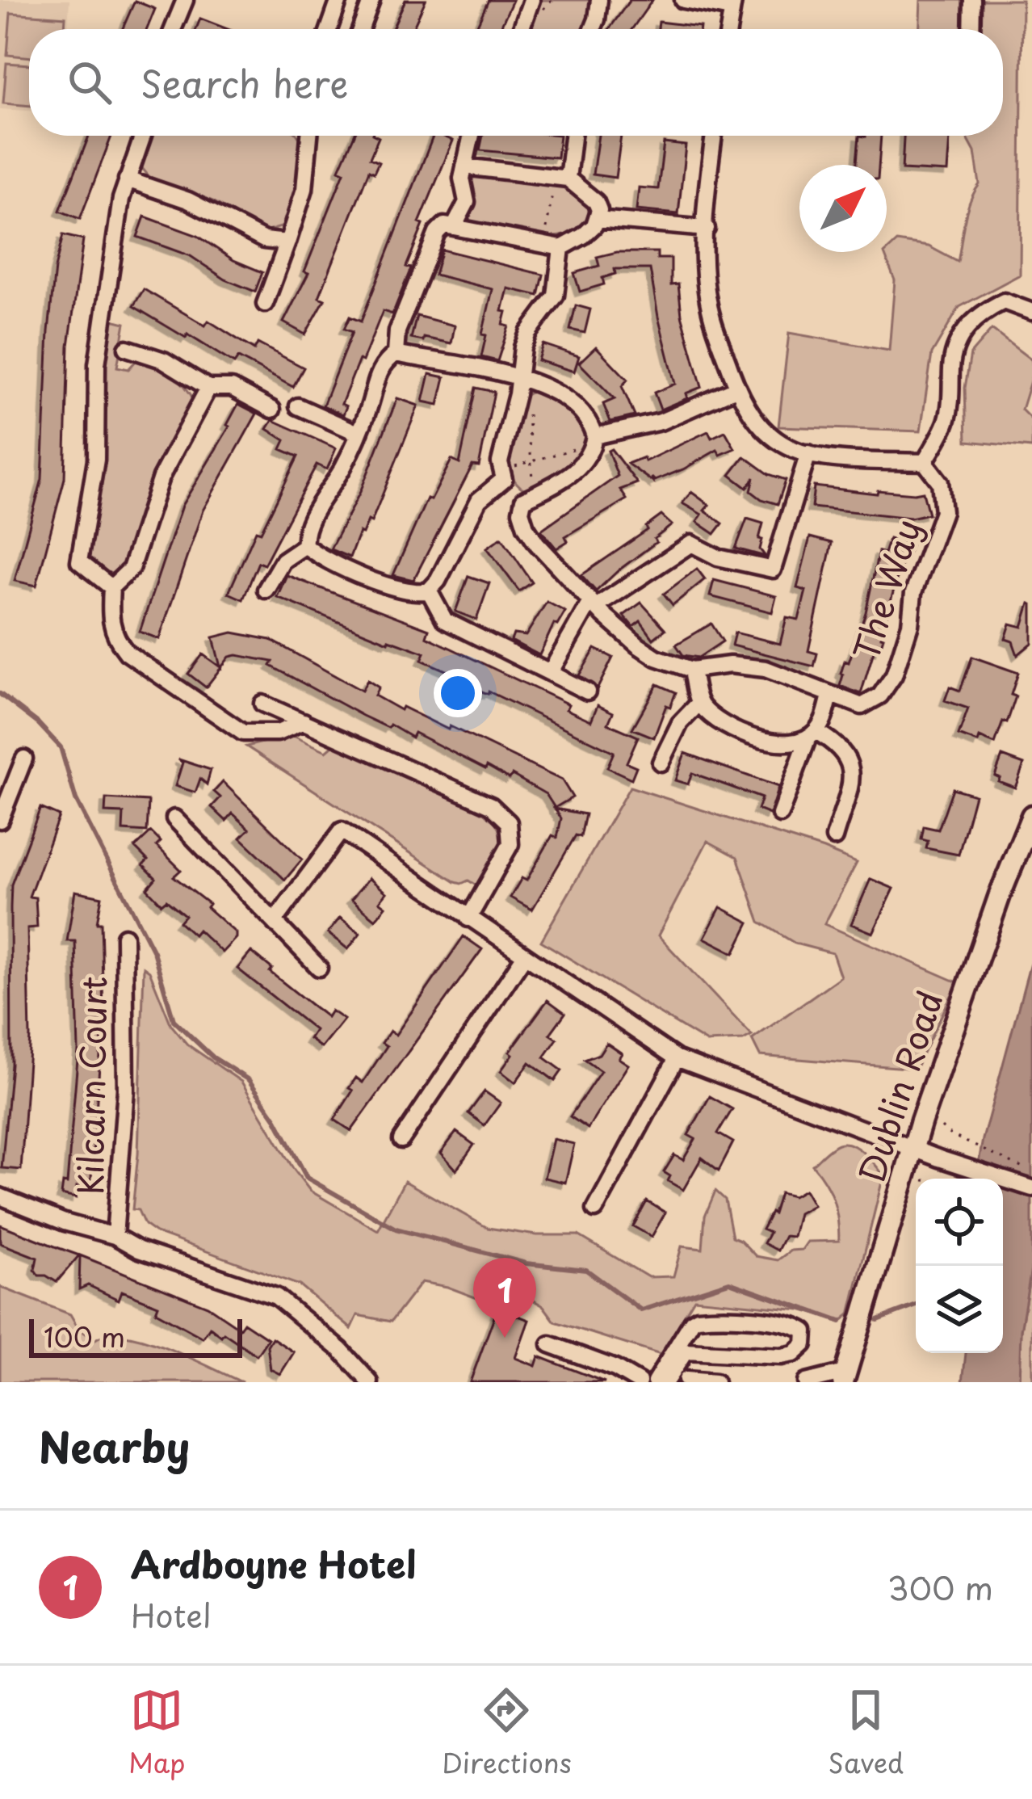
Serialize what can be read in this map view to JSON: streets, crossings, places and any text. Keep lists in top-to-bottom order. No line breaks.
{"streets":{"main road":["Dublin Road"],"street":["The Way","Kilcarn Court"]},"scale_bar":"100 m","north":"top right","page":{"search":"Search here","pins":"1","scale":"100 m","heading":"Nearby","list":[{"mark":"1","name":"Ardboyne Hotel","note":"Hotel","value":"300 m"}],"nav":["Map","Directions","Saved"]}}
